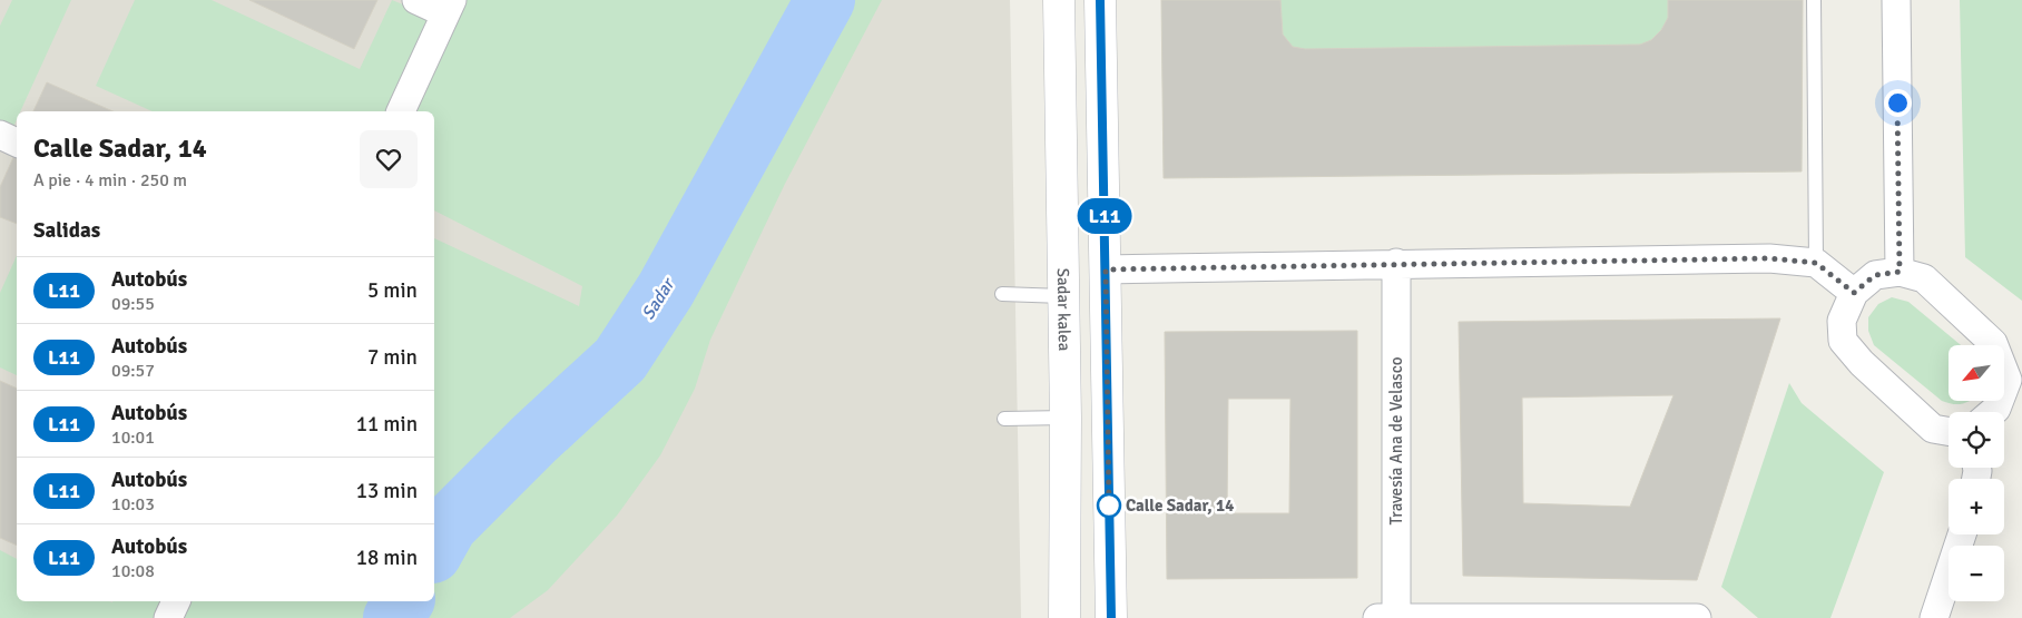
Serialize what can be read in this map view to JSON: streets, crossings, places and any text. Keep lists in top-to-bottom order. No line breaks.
{"streets":{"street":["Sadar kalea","Travesía Ana de Velasco"]},"water":["Sadar"],"places":["Calle Sadar, 14"],"lines":["bus line L11"],"north":"bottom left","page":{"on_map":"L11","heading":[["Calle Sadar, 14","A pie · 4 min · 250 m"],"Salidas"],"list":[{"mark":"L11","name":"Autobús","note":"09:55","value":"5 min"},{"mark":"L11","name":"Autobús","note":"09:57","value":"7 min"},{"mark":"L11","name":"Autobús","note":"10:01","value":"11 min"},{"mark":"L11","name":"Autobús","note":"10:03","value":"13 min"},{"mark":"L11","name":"Autobús","note":"10:08","value":"18 min"}],"map_buttons":["+","−"]}}
